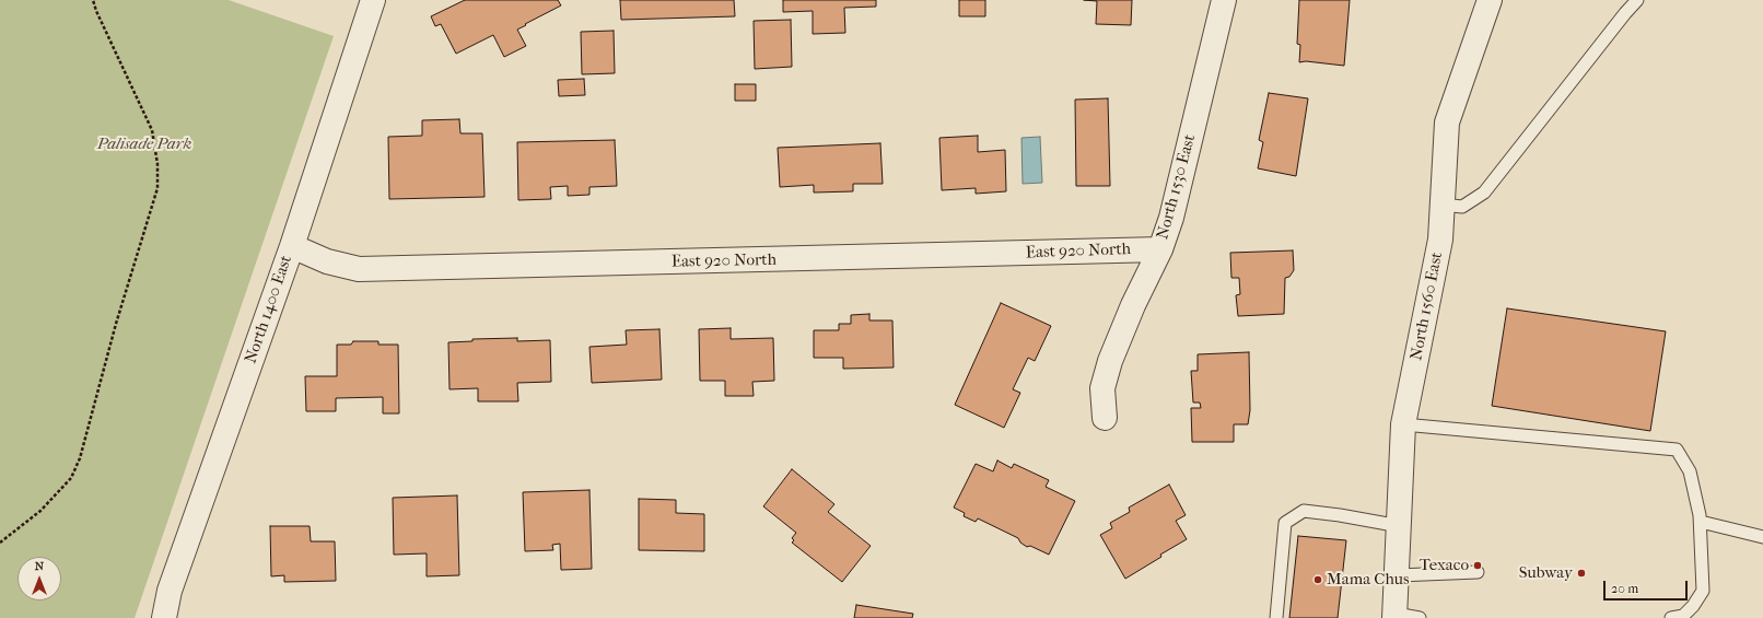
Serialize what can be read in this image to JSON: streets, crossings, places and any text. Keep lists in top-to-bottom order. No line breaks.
{"streets":{"street":["North 1530 East","East 920 North","North 1560 East","North 1400 East"]},"crossings":[["North 1530 East","East 920 North"],["East 920 North","North 1400 East"]],"parks":["Palisade Park"],"places":["Texaco","Subway","Mama Chus"],"scale_bar":"20 m","north":"top"}
